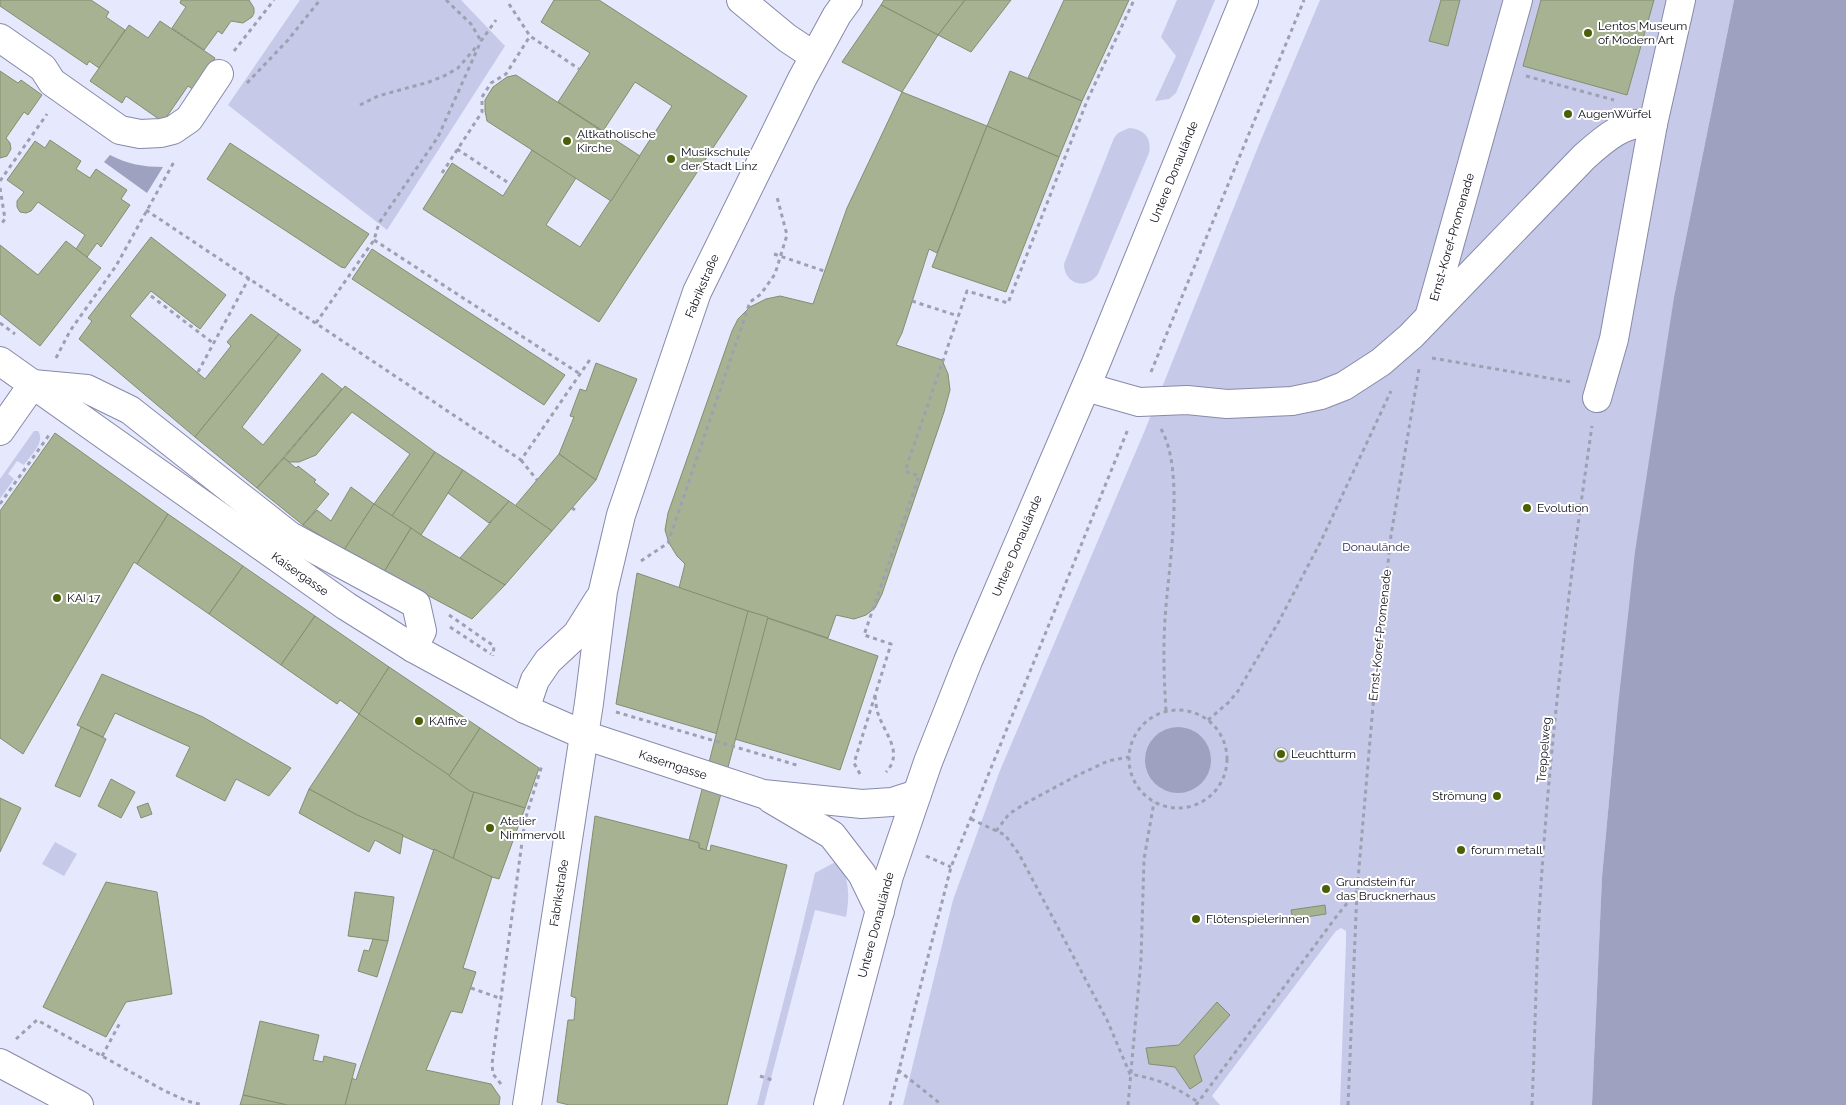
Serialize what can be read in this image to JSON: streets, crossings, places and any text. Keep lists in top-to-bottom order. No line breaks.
{"streets":{"main road":["Untere Donaulände","Ernst-Koref-Promenade","Fabrikstraße","Kaisergasse","Kaserngasse"],"path":["Treppelweg"]},"crossings":[["Untere Donaulände","Kaserngasse"],["Fabrikstraße","Kaisergasse"],["Fabrikstraße","Kaserngasse"],["Kaisergasse","Kaserngasse"]],"parks":["Donaulände"],"places":["Lentos Museum of Modern Art","AugenWürfel","Altkatholische Kirche","Musikschule der Stadt Linz","Evolution","KAI 17","KAIfive","Leuchtturm","Strömung","Atelier Nimmervoll","forum metall","Grundstein für das Brucknerhaus","Flötenspielerinnen"]}
